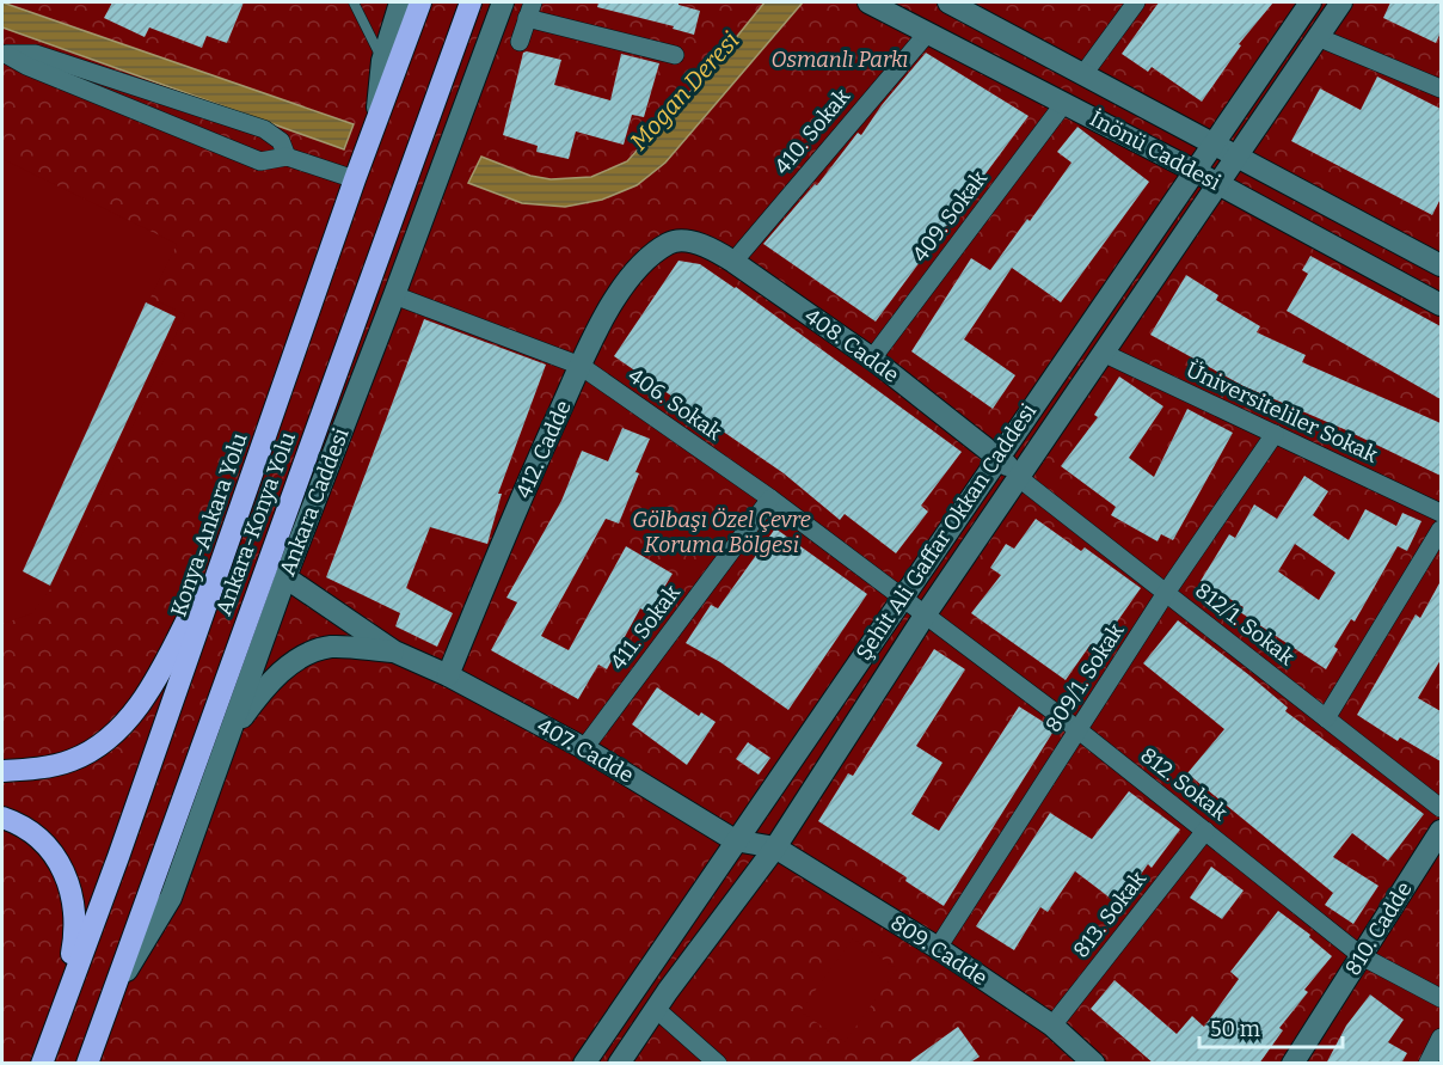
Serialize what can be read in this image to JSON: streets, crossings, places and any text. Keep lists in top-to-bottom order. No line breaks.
{"streets":{"highway":["Ankara-Konya Yolu","Konya-Ankara Yolu"],"street":["410. Sokak","İnönü Caddesi","409. Sokak","408. Cadde","406. Sokak","Üniversiteliler Sokak","412. Cadde","Ankara Caddesi","Şehit Ali Gaffar Okkan Caddesi","812/1. Sokak","411. Sokak","809/1. Sokak","407. Cadde","812. Sokak","813. Sokak","810. Cadde","809. Cadde"]},"crossings":[["410. Sokak","İnönü Caddesi"],["410. Sokak","408. Cadde"],["İnönü Caddesi","409. Sokak"],["İnönü Caddesi","Şehit Ali Gaffar Okkan Caddesi"],["409. Sokak","408. Cadde"],["408. Cadde","412. Cadde"],["408. Cadde","Şehit Ali Gaffar Okkan Caddesi"],["408. Cadde","812/1. Sokak"],["406. Sokak","412. Cadde"],["406. Sokak","Ankara Caddesi"],["406. Sokak","Şehit Ali Gaffar Okkan Caddesi"],["406. Sokak","411. Sokak"],["406. Sokak","812. Sokak"],["Üniversiteliler Sokak","Şehit Ali Gaffar Okkan Caddesi"],["Üniversiteliler Sokak","809/1. Sokak"],["412. Cadde","407. Cadde"],["Ankara Caddesi","Ankara-Konya Yolu"],["Şehit Ali Gaffar Okkan Caddesi","812/1. Sokak"],["Şehit Ali Gaffar Okkan Caddesi","407. Cadde"],["Şehit Ali Gaffar Okkan Caddesi","812. Sokak"],["Şehit Ali Gaffar Okkan Caddesi","809. Cadde"],["812/1. Sokak","809/1. Sokak"],["411. Sokak","407. Cadde"],["809/1. Sokak","812. Sokak"],["809/1. Sokak","809. Cadde"],["407. Cadde","809. Cadde"],["812. Sokak","813. Sokak"],["812. Sokak","810. Cadde"],["813. Sokak","809. Cadde"]],"water":["Mogan Deresi"],"parks":["Osmanlı Parkı","Gölbaşı Özel Çevre Koruma Bölgesi"],"scale_bar":"50 m"}
